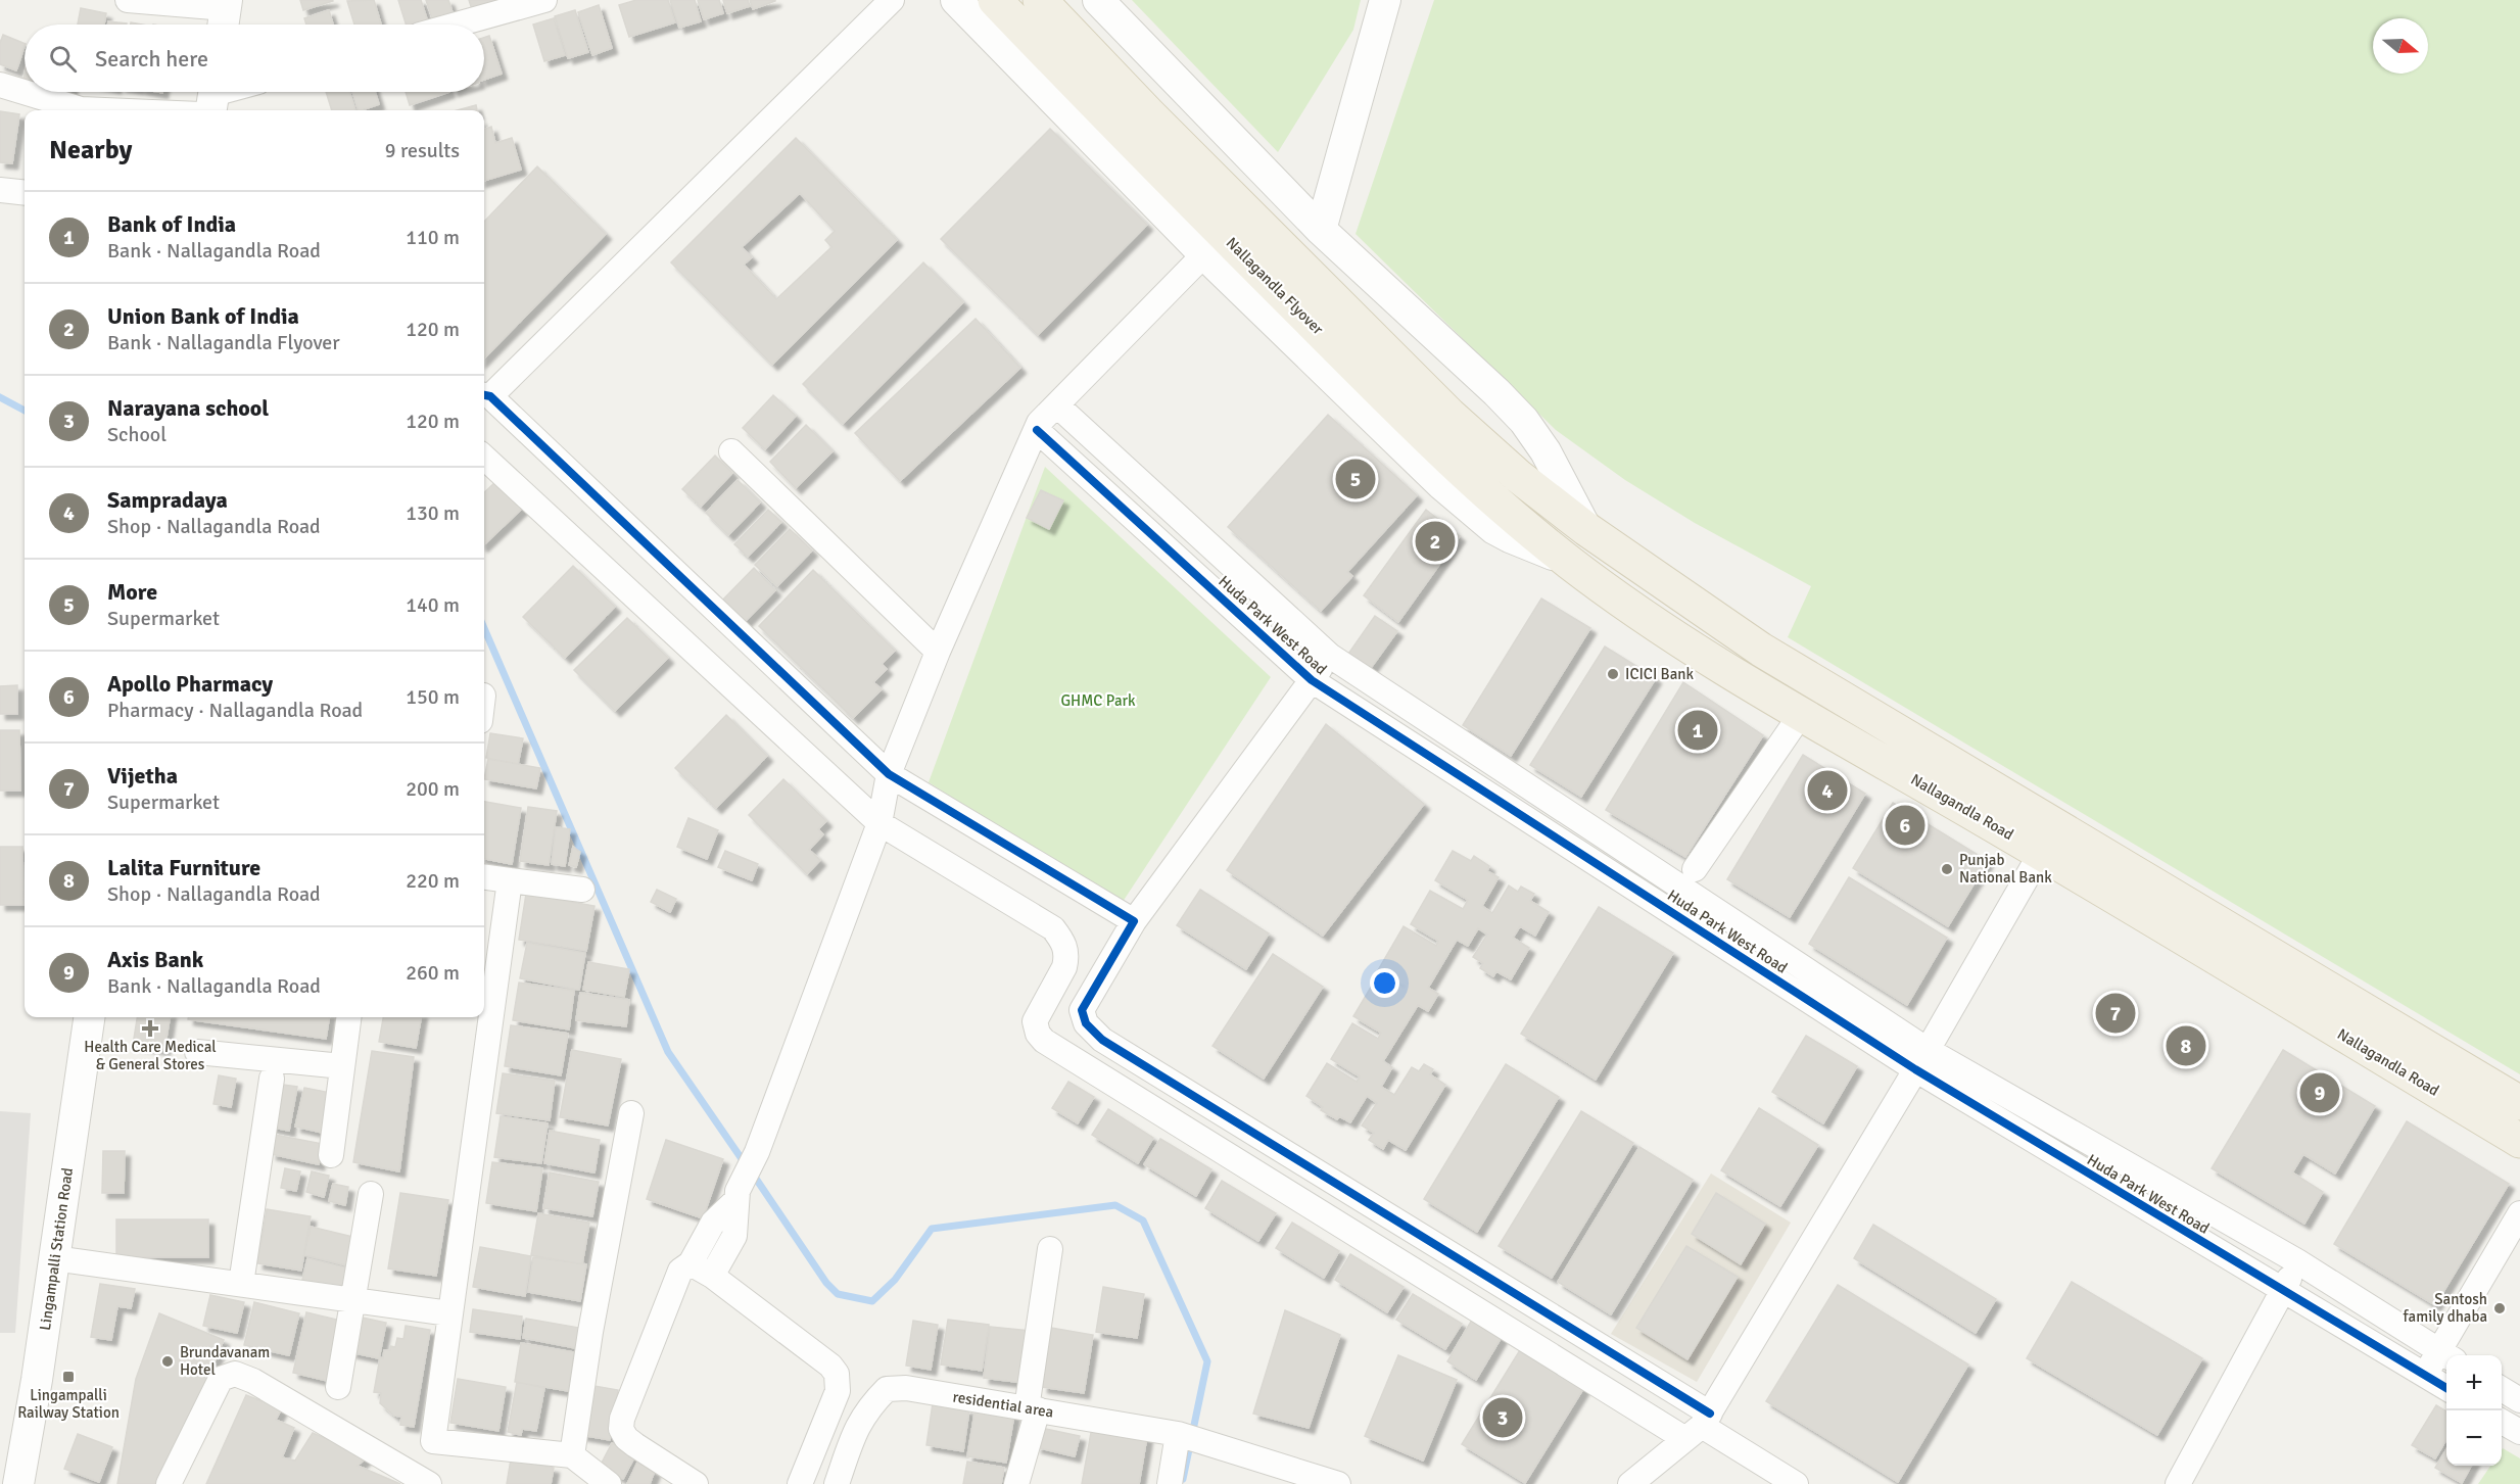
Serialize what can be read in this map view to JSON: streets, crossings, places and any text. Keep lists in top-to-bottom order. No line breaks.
{"streets":{"main road":["Nallagandla Flyover","Nallagandla Road"],"street":["Huda Park West Road","Lingampalli Station Road","residential area"]},"crossings":[["Nallagandla Flyover","Nallagandla Road"]],"parks":["GHMC Park"],"places":{"other":["ICICI Bank","Punjab National Bank","Santosh family dhaba","Brundavanam Hotel"],"health":["Health Care Medical & General Stores"],"transit":["Lingampalli Railway Station"]},"north":"right","page":{"search":"Search here","heading":["Nearby","9 results"],"list":[{"mark":"1","name":"Bank of India","note":"Bank · Nallagandla Road","value":"110 m"},{"mark":"2","name":"Union Bank of India","note":"Bank · Nallagandla Flyover","value":"120 m"},{"mark":"3","name":"Narayana school","note":"School","value":"120 m"},{"mark":"4","name":"Sampradaya","note":"Shop · Nallagandla Road","value":"130 m"},{"mark":"5","name":"More","note":"Supermarket","value":"140 m"},{"mark":"6","name":"Apollo Pharmacy","note":"Pharmacy · Nallagandla Road","value":"150 m"},{"mark":"7","name":"Vijetha","note":"Supermarket","value":"200 m"},{"mark":"8","name":"Lalita Furniture","note":"Shop · Nallagandla Road","value":"220 m"},{"mark":"9","name":"Axis Bank","note":"Bank · Nallagandla Road","value":"260 m"}],"pins":["5","2","1","4","6","7","8","9","3"],"map_buttons":["+","−"]}}
